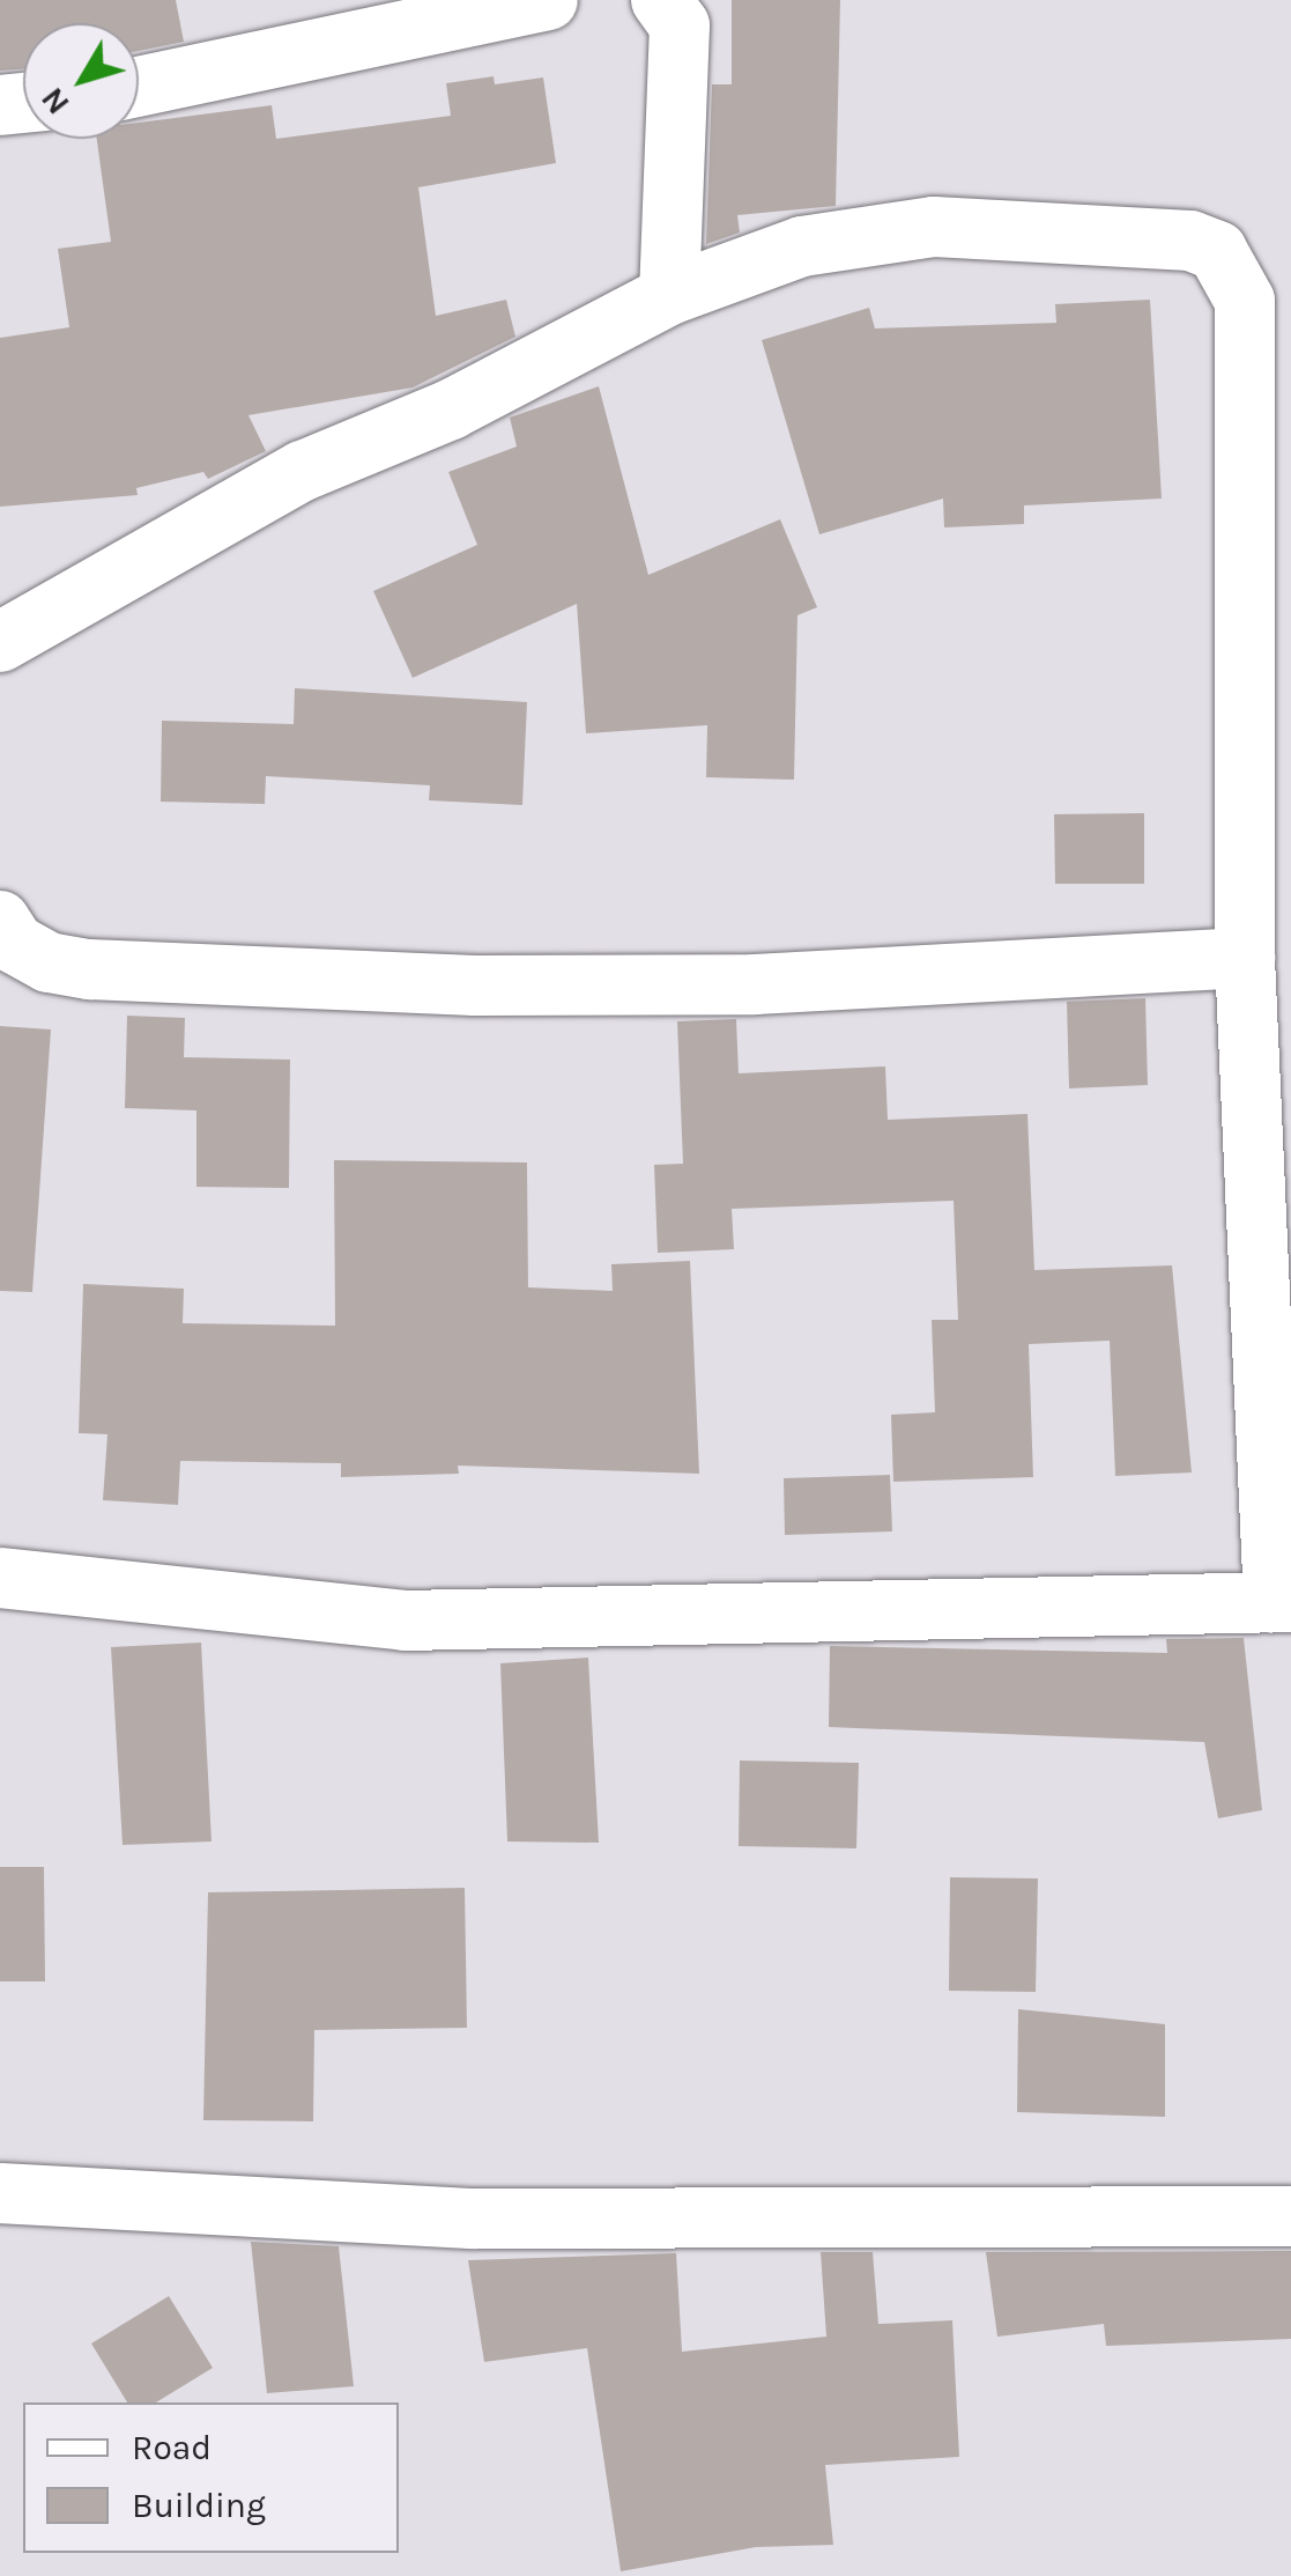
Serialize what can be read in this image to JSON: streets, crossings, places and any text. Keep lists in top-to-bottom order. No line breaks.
{"legend":["Road","Building"],"north":"bottom left"}
